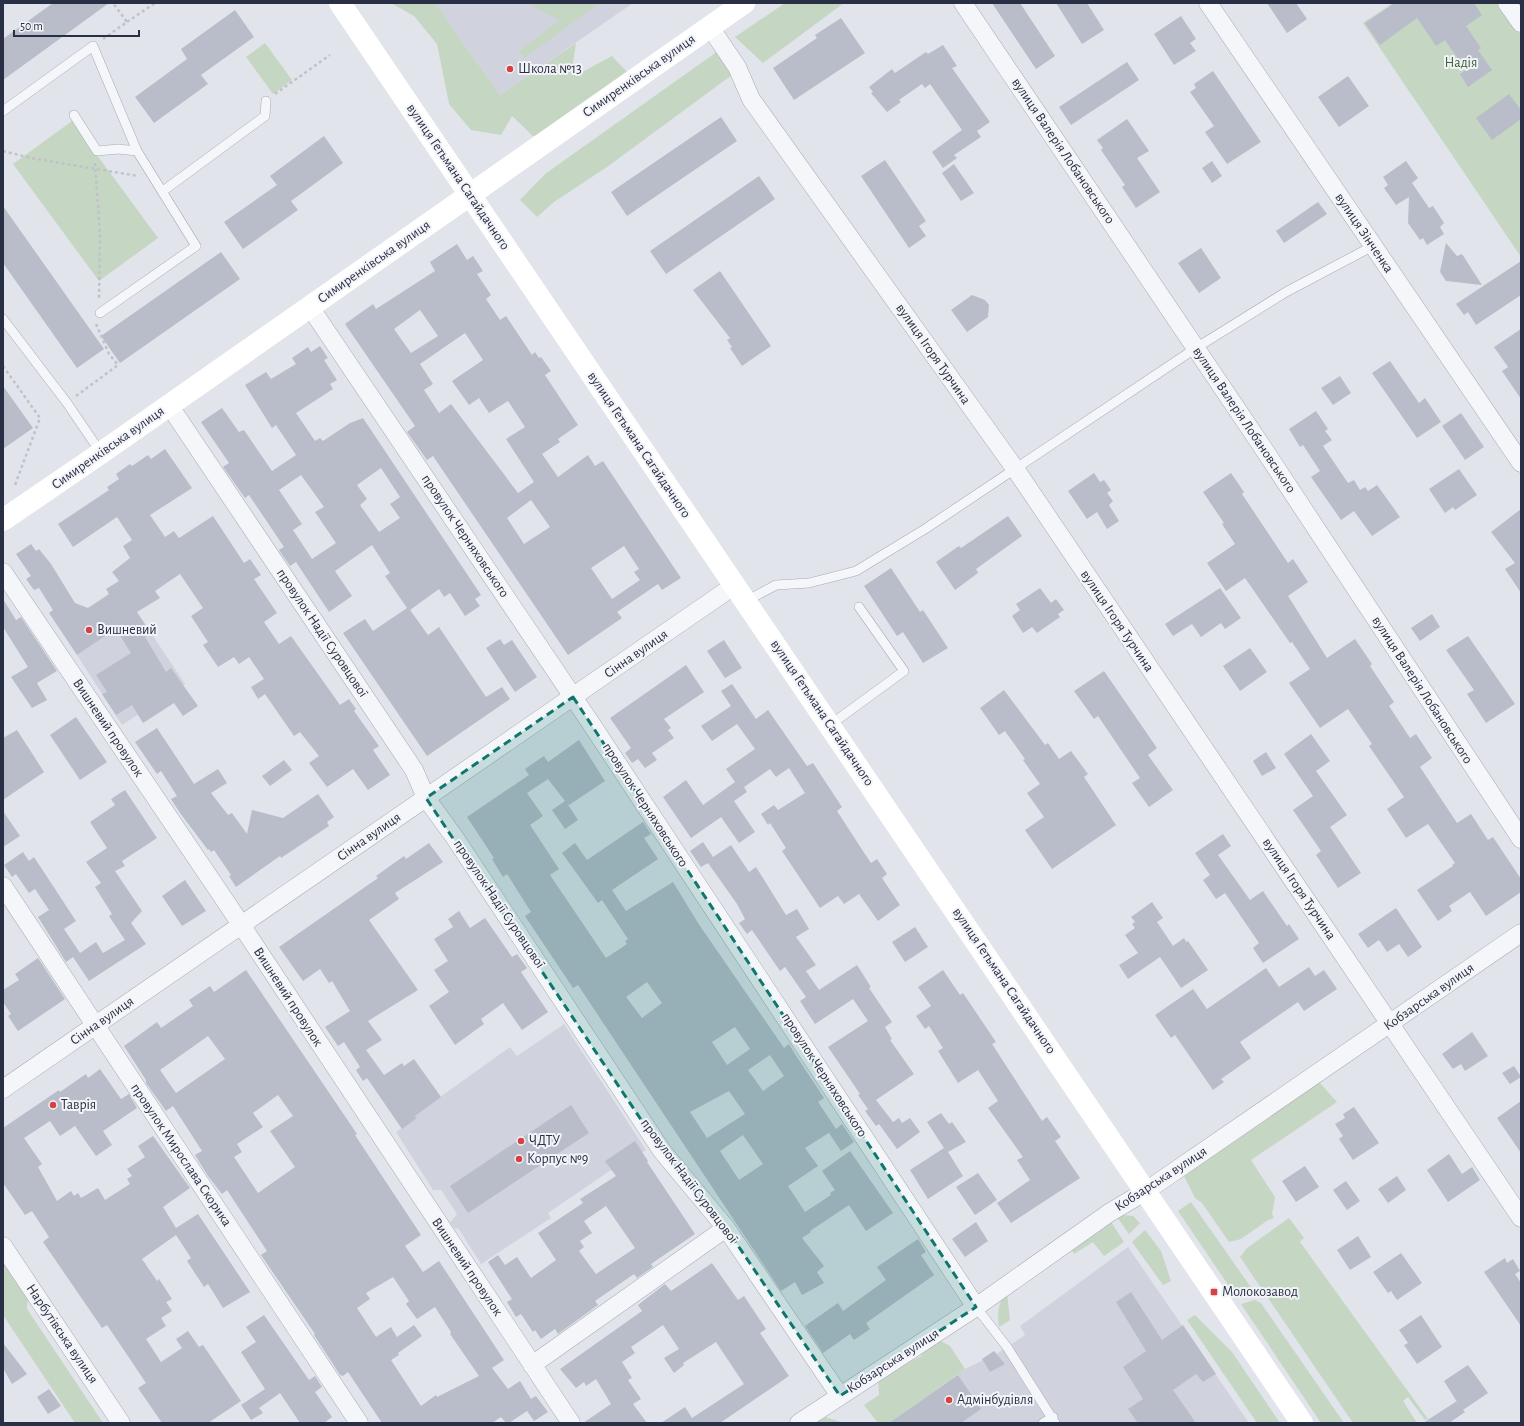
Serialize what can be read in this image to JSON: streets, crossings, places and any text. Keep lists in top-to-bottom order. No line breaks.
{"streets":{"main road":["Симиренківська вулиця","вулиця Гетьмана Сагайдачного"],"street":["вулиця Валерія Лобановського","вулиця Зінченка","вулиця Ігоря Турчина","провулок Черняховського","провулок Надії Суровцової","Сінна вулиця","Вишневий провулок","Кобзарська вулиця","провулок Мирослава Скорика","Нарбутівська вулиця"]},"crossings":[["Симиренківська вулиця","вулиця Гетьмана Сагайдачного"],["Симиренківська вулиця","вулиця Ігоря Турчина"],["Симиренківська вулиця","провулок Черняховського"],["Симиренківська вулиця","провулок Надії Суровцової"],["вулиця Гетьмана Сагайдачного","Сінна вулиця"],["вулиця Гетьмана Сагайдачного","Кобзарська вулиця"],["вулиця Ігоря Турчина","Кобзарська вулиця"],["провулок Черняховського","Сінна вулиця"],["провулок Черняховського","Кобзарська вулиця"],["провулок Надії Суровцової","Сінна вулиця"],["провулок Надії Суровцової","Кобзарська вулиця"],["Сінна вулиця","Вишневий провулок"],["Сінна вулиця","провулок Мирослава Скорика"]],"parks":["Надія"],"places":{"other":["Школа №13","Вишневий","Таврія","ЧДТУ","Корпус №9","Адмінбудівля"],"transit":["Молокозавод"]},"scale_bar":"50 m"}
